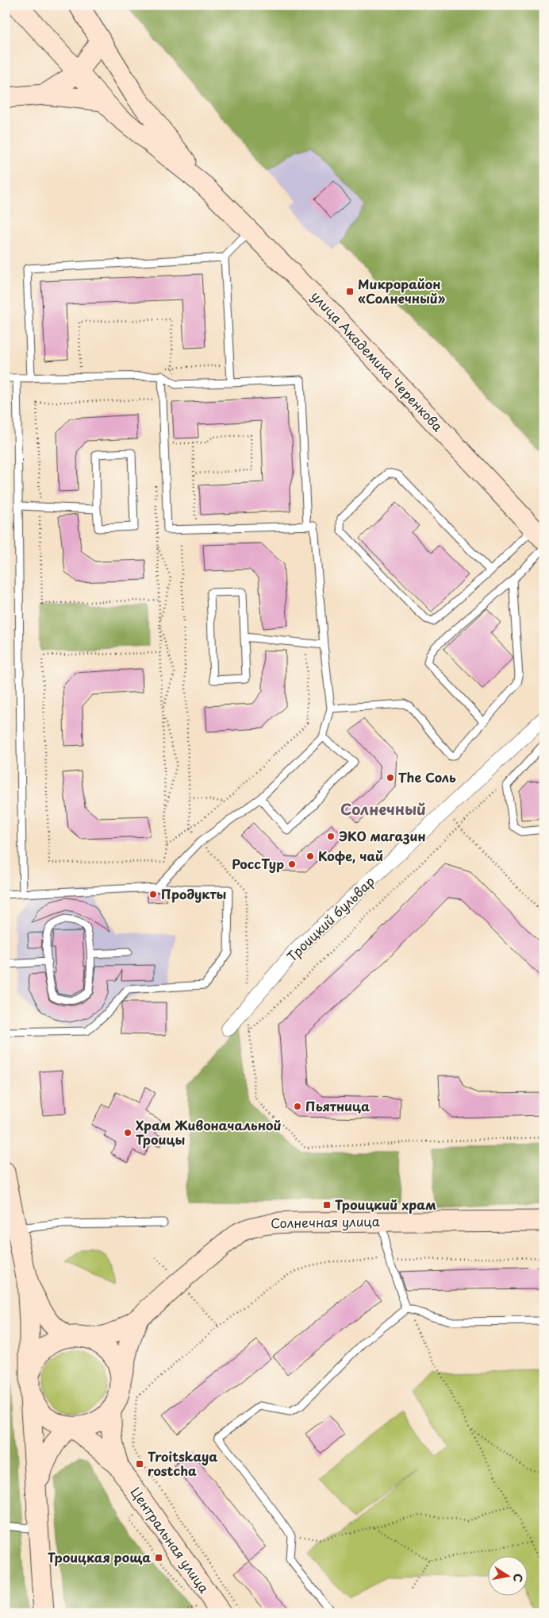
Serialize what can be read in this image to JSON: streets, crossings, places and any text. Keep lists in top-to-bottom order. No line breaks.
{"streets":{"street":["улица Академика Черенкова","Троицкий бульвар","Солнечная улица","Центральная улица"]},"crossings":[["Солнечная улица","Центральная улица"]],"districts":["Солнечный"],"places":{"transit":["Микрорайон «Солнечный»","Троицкий храм","Troitskaya rostcha","Троицкая роща"],"other":["The Соль","ЭКО магазин","Кофе, чай","РоссТур","Продукты","Пьятница","Храм Живоначальной Троицы"]},"north":"right"}
